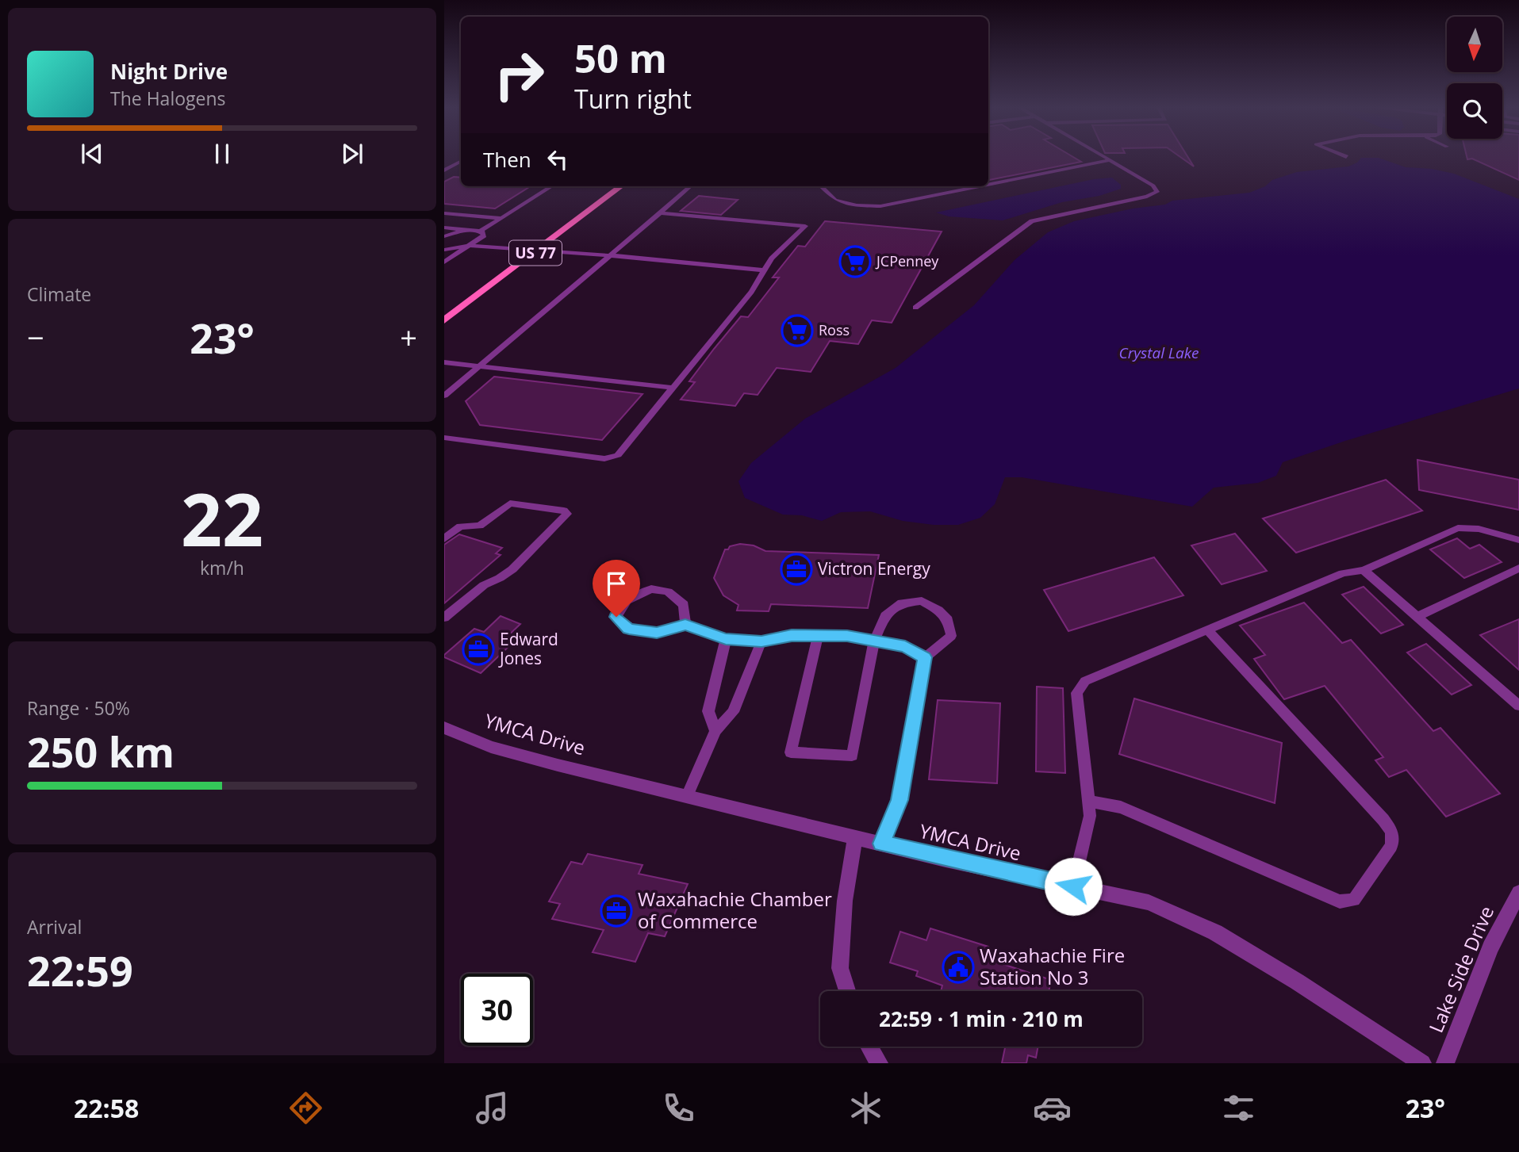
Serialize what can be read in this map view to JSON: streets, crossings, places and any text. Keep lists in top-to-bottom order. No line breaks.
{"streets":{"main road":["US 77"],"street":["YMCA Drive","Lake Side Drive"]},"water":["Crystal Lake"],"places":{"supermarket":["JCPenney","Ross"],"office":["Victron Energy","Edward Jones","Waxahachie Chamber of Commerce"],"public building":["Waxahachie Fire Station No 3"]},"north":"bottom","page":{"turn":["50 m","Turn right"],"song":["Night Drive","The Halogens"],"then":"Then","tile":["Climate",["22","km/h"],["Range · 50%","250 km"],["Arrival","22:59"]],"heat":["−","23°","+"],"limit":"30","trip":"22:59 · 1 min · 210 m","tabs":["22:58","23°"]}}
